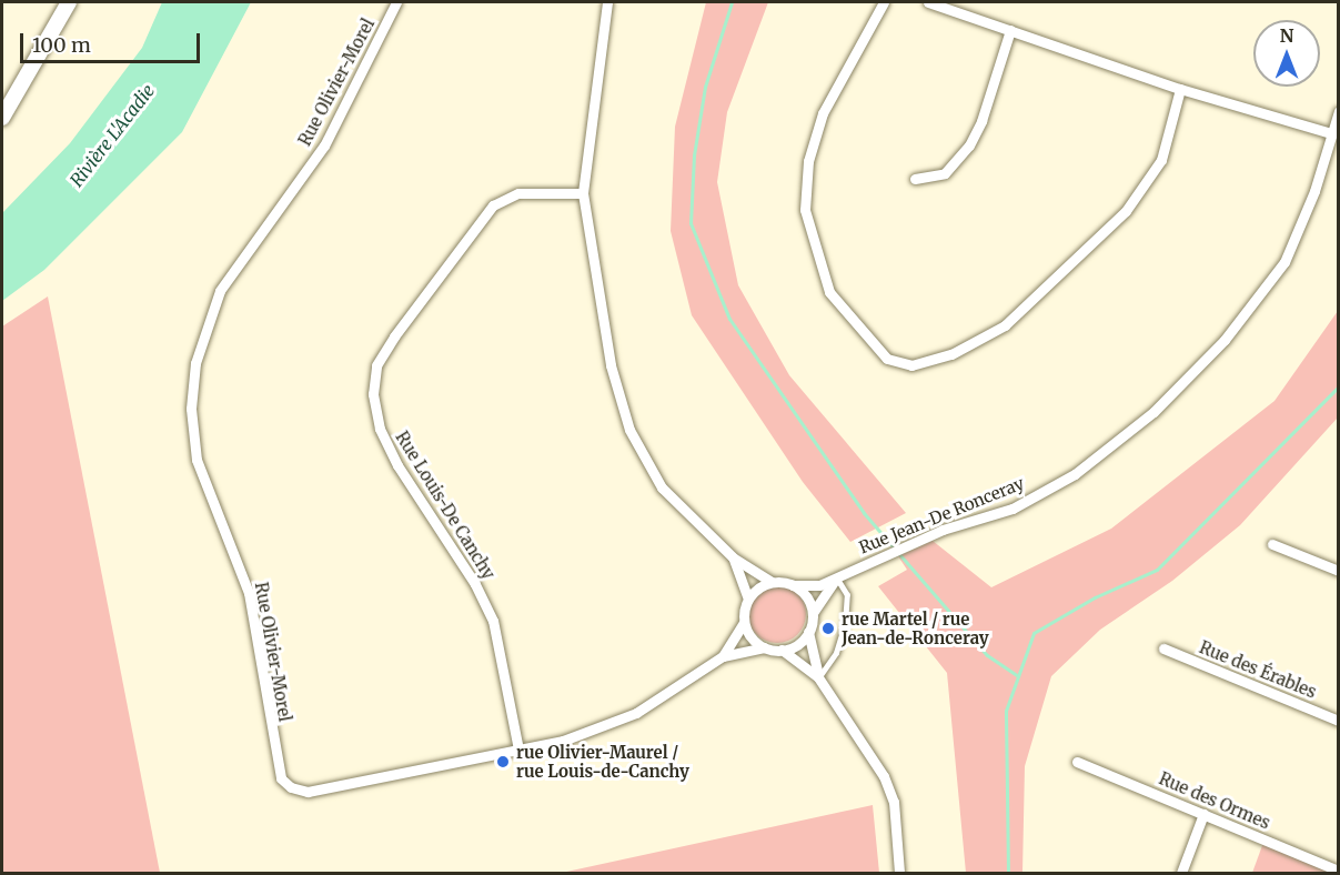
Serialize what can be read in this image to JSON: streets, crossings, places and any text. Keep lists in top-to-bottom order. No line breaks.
{"streets":{"street":["Rue Olivier-Morel","Rue Louis-De Canchy","Rue Jean-De Ronceray","Rue des Érables","Rue des Ormes"]},"crossings":[["Rue Olivier-Morel","Rue Louis-De Canchy"],["Rue Olivier-Morel","Rue Jean-De Ronceray"]],"water":["Rivière L'Acadie"],"places":["rue Martel / rue Jean-de-Ronceray","rue Olivier-Maurel / rue Louis-de-Canchy"],"scale_bar":"100 m","north":"top"}
